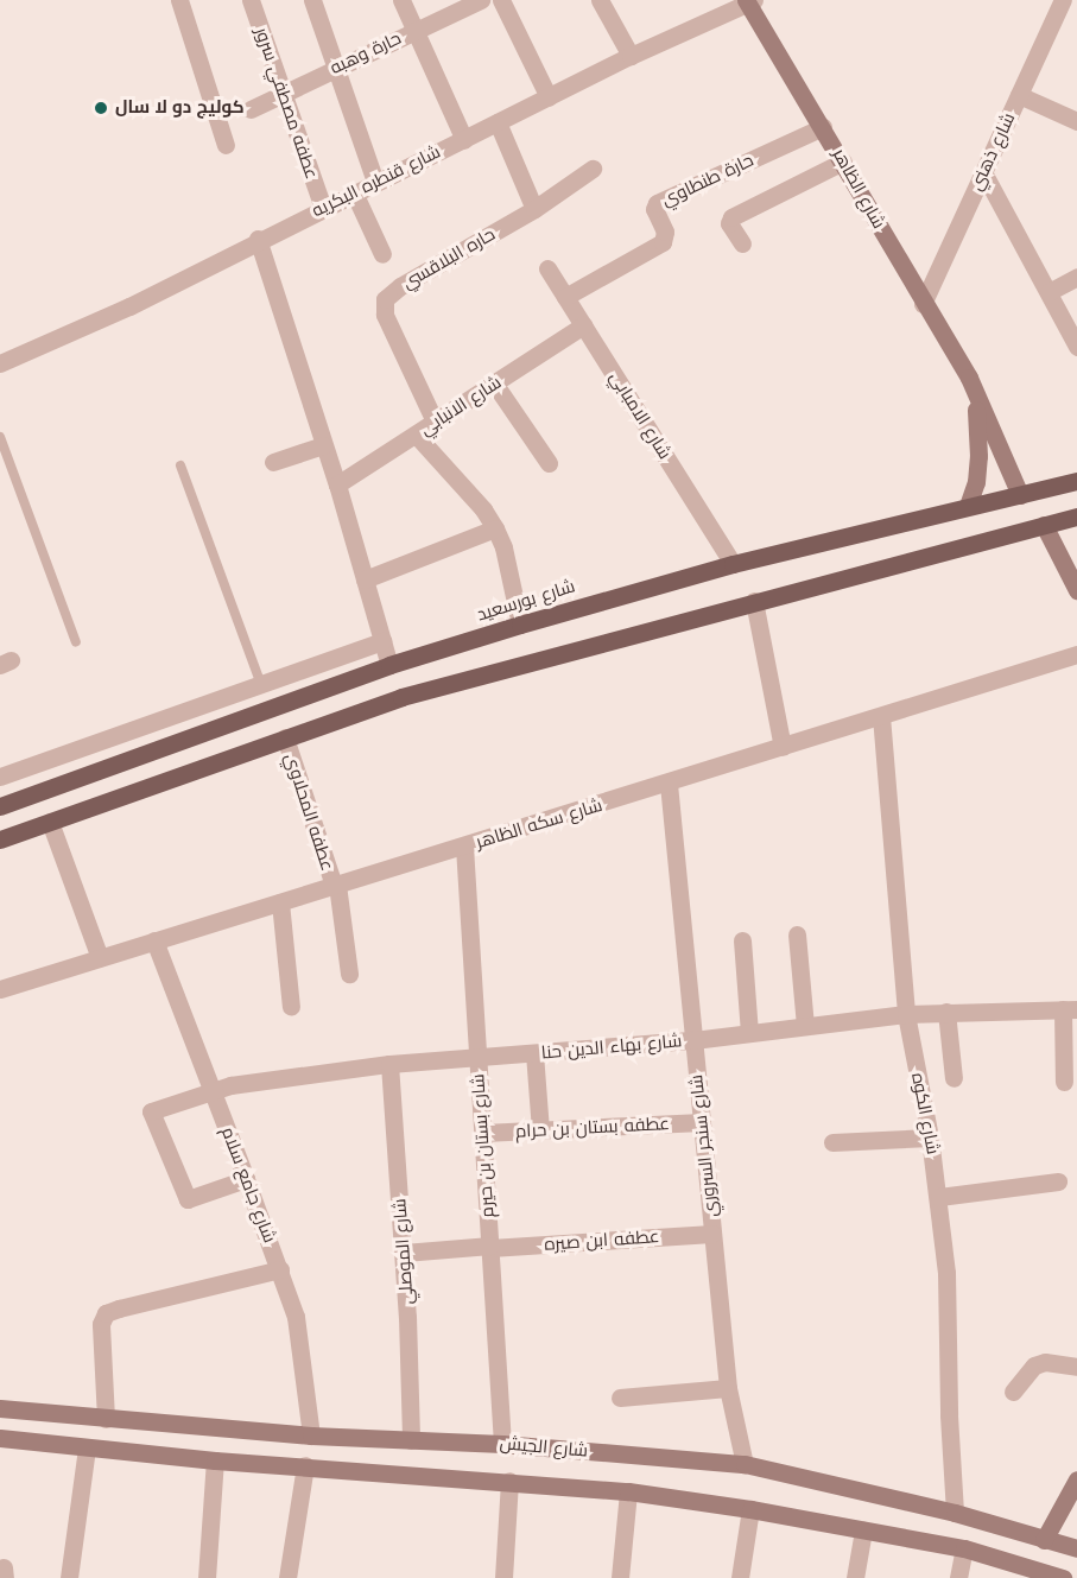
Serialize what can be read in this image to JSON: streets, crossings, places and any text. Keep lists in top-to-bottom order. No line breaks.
{"streets":{"main road":["شارع الظاهر","شارع بورسعيد","شارع الجيش"],"street":["حارة وهبه","عطفه مصطفي سرور","شارع ذهني","حارة طنطاوي","شارع قنطره البكريه","حاره البلاقسي","شارع الانبابي","شارع الامبابي","عطفه المحلاوي","شارع سكه الظاهر","شارع بهاء الدين حنا","شارع الكوه","عطفه بستان بن حرام","شارع بستان بن حيرم","شارع سنجر السروري","شارع جامع سلام","عطفه ابن صيره","شارع الموصلي"]},"crossings":[["حارة وهبه","عطفه مصطفي سرور"],["عطفه مصطفي سرور","شارع قنطره البكريه"],["شارع ذهني","شارع الظاهر"],["حارة طنطاوي","شارع الظاهر"],["حارة طنطاوي","شارع الامبابي"],["شارع قنطره البكريه","شارع الظاهر"],["شارع الظاهر","شارع بورسعيد"],["حاره البلاقسي","شارع الانبابي"],["شارع الانبابي","شارع الامبابي"],["شارع الامبابي","شارع بورسعيد"],["عطفه المحلاوي","شارع سكه الظاهر"],["شارع سكه الظاهر","شارع الكوه"],["شارع سكه الظاهر","شارع بستان بن حيرم"],["شارع سكه الظاهر","شارع سنجر السروري"],["شارع سكه الظاهر","شارع جامع سلام"],["شارع بهاء الدين حنا","شارع الكوه"],["شارع بهاء الدين حنا","شارع بستان بن حيرم"],["شارع بهاء الدين حنا","شارع سنجر السروري"],["شارع بهاء الدين حنا","شارع جامع سلام"],["شارع بهاء الدين حنا","شارع الموصلي"],["شارع الكوه","شارع الجيش"],["عطفه بستان بن حرام","شارع بستان بن حيرم"],["عطفه بستان بن حرام","شارع سنجر السروري"],["شارع بستان بن حيرم","عطفه ابن صيره"],["شارع بستان بن حيرم","شارع الجيش"],["شارع سنجر السروري","عطفه ابن صيره"],["شارع سنجر السروري","شارع الجيش"],["شارع جامع سلام","شارع الجيش"],["عطفه ابن صيره","شارع الموصلي"],["شارع الموصلي","شارع الجيش"]],"places":["كوليج دو لا سال"]}
